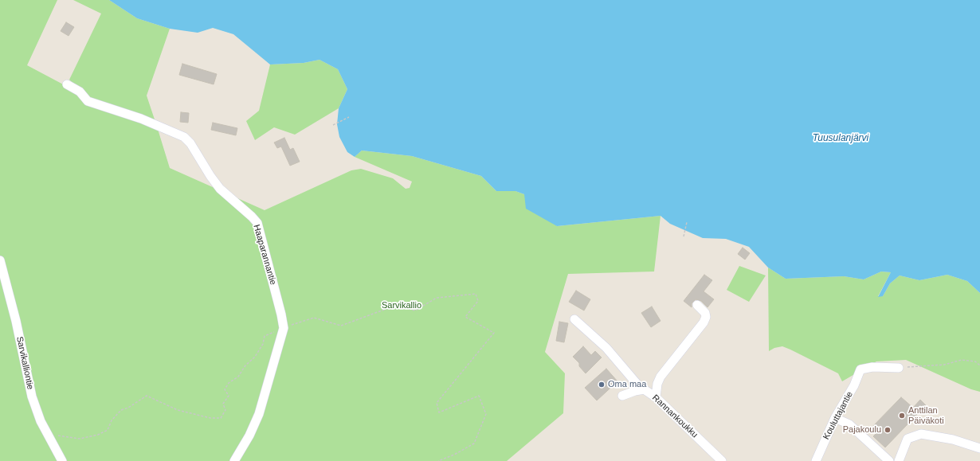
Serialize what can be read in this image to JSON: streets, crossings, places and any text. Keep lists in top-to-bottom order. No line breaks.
{"streets":{"street":["Haaparannantie","Sarvikalliontie","Kouluttajantie","Rannankoukku"]},"water":["Tuusulanjärvi"],"parks":["Sarvikallio"],"places":["Oma maa","Anttilan Päiväkoti","Pajakoulu"]}
